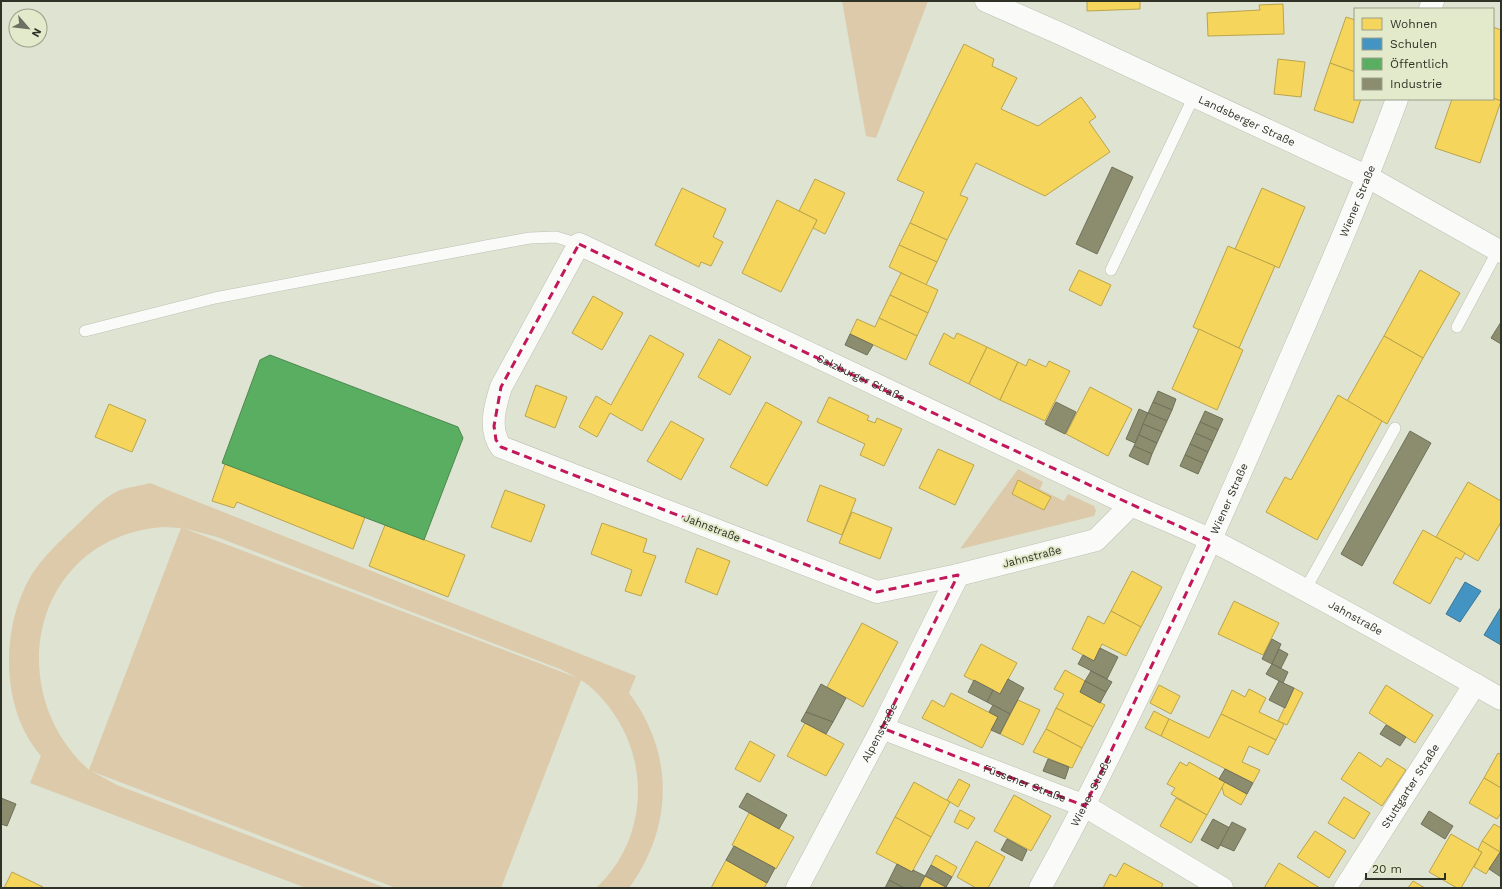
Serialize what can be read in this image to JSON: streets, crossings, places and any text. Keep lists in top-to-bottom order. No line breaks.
{"streets":{"street":["Landsberger Straße","Wiener Straße","Salzburger Straße","Jahnstraße","Alpenstraße","Füssener Straße","Stuttgarter Straße"]},"crossings":[["Landsberger Straße","Wiener Straße"],["Wiener Straße","Jahnstraße"],["Wiener Straße","Füssener Straße"],["Salzburger Straße","Jahnstraße"],["Jahnstraße","Alpenstraße"],["Jahnstraße","Stuttgarter Straße"],["Alpenstraße","Füssener Straße"]],"legend":["Wohnen","Schulen","Öffentlich","Industrie"],"scale_bar":"20 m","north":"bottom right"}
